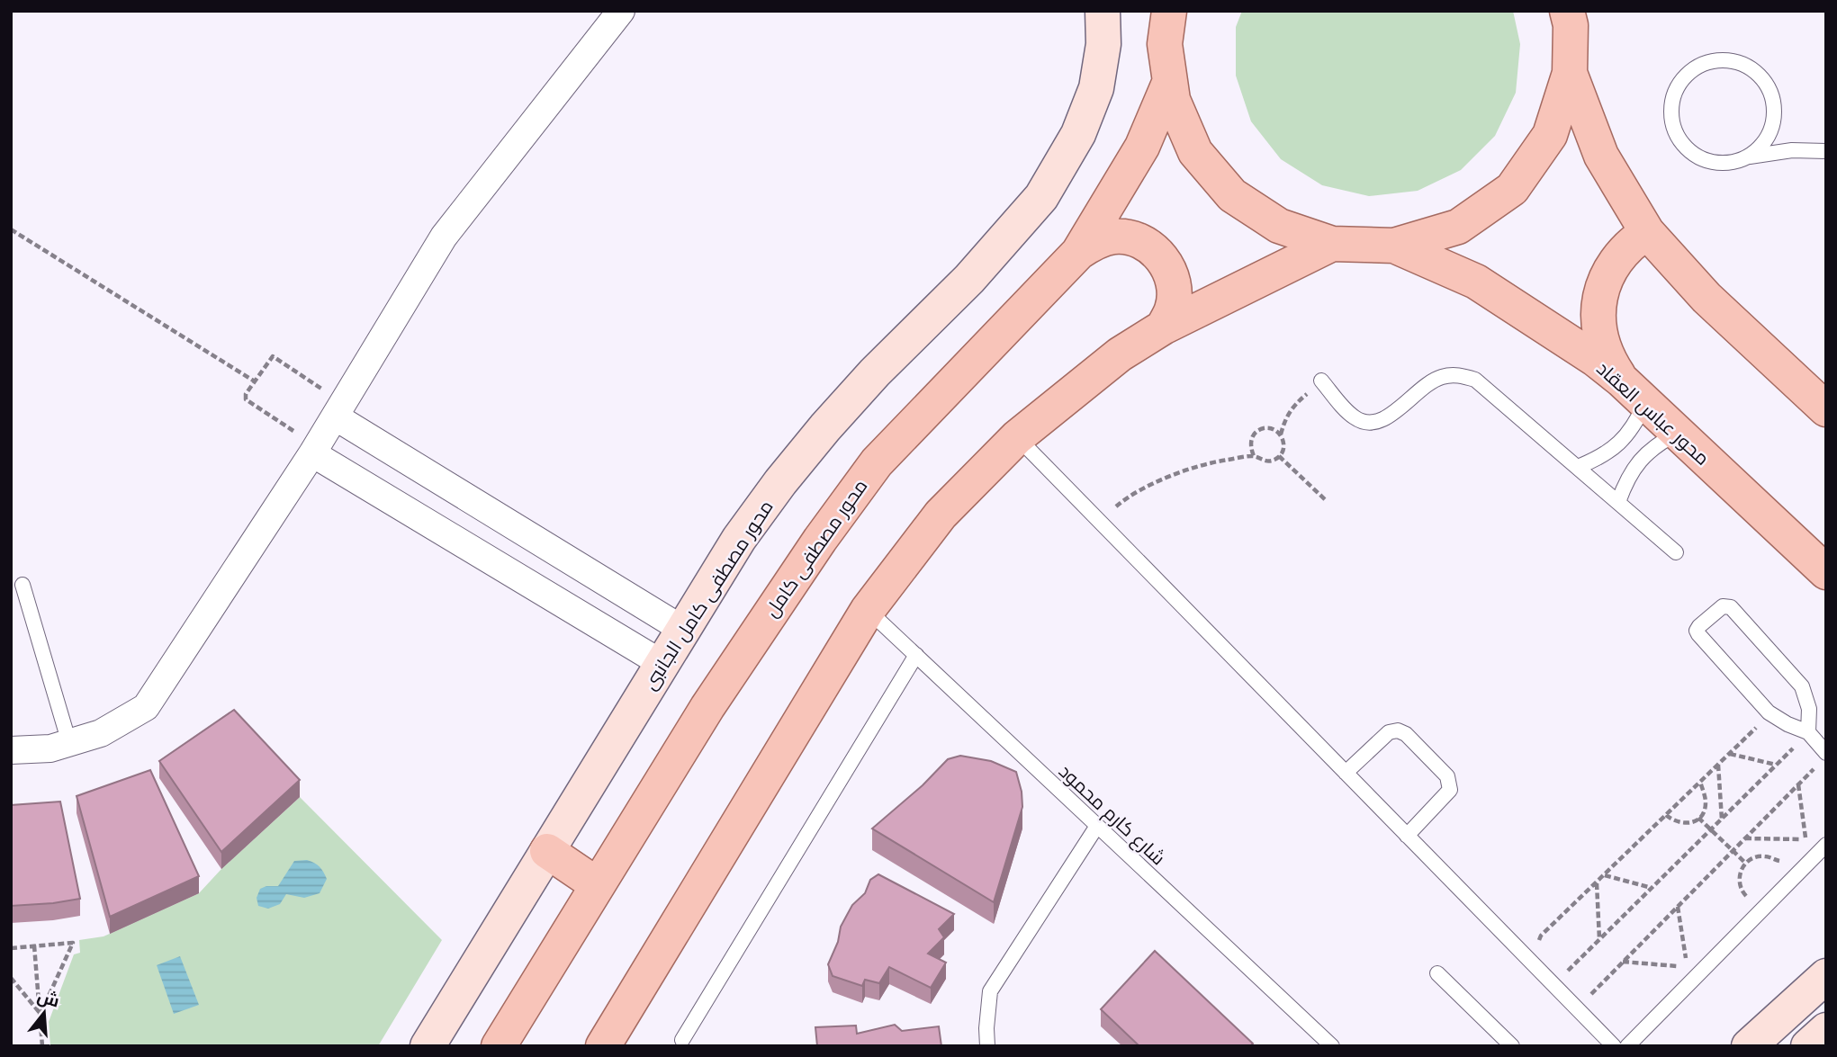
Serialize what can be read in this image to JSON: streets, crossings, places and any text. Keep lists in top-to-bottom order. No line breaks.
{"streets":{"main road":["محور عباس العقاد","محور مصطفى كامل"],"street":["محور مصطفى كامل الجانبى"],"lane":["شارع كارم محمود"]},"north":"top"}
